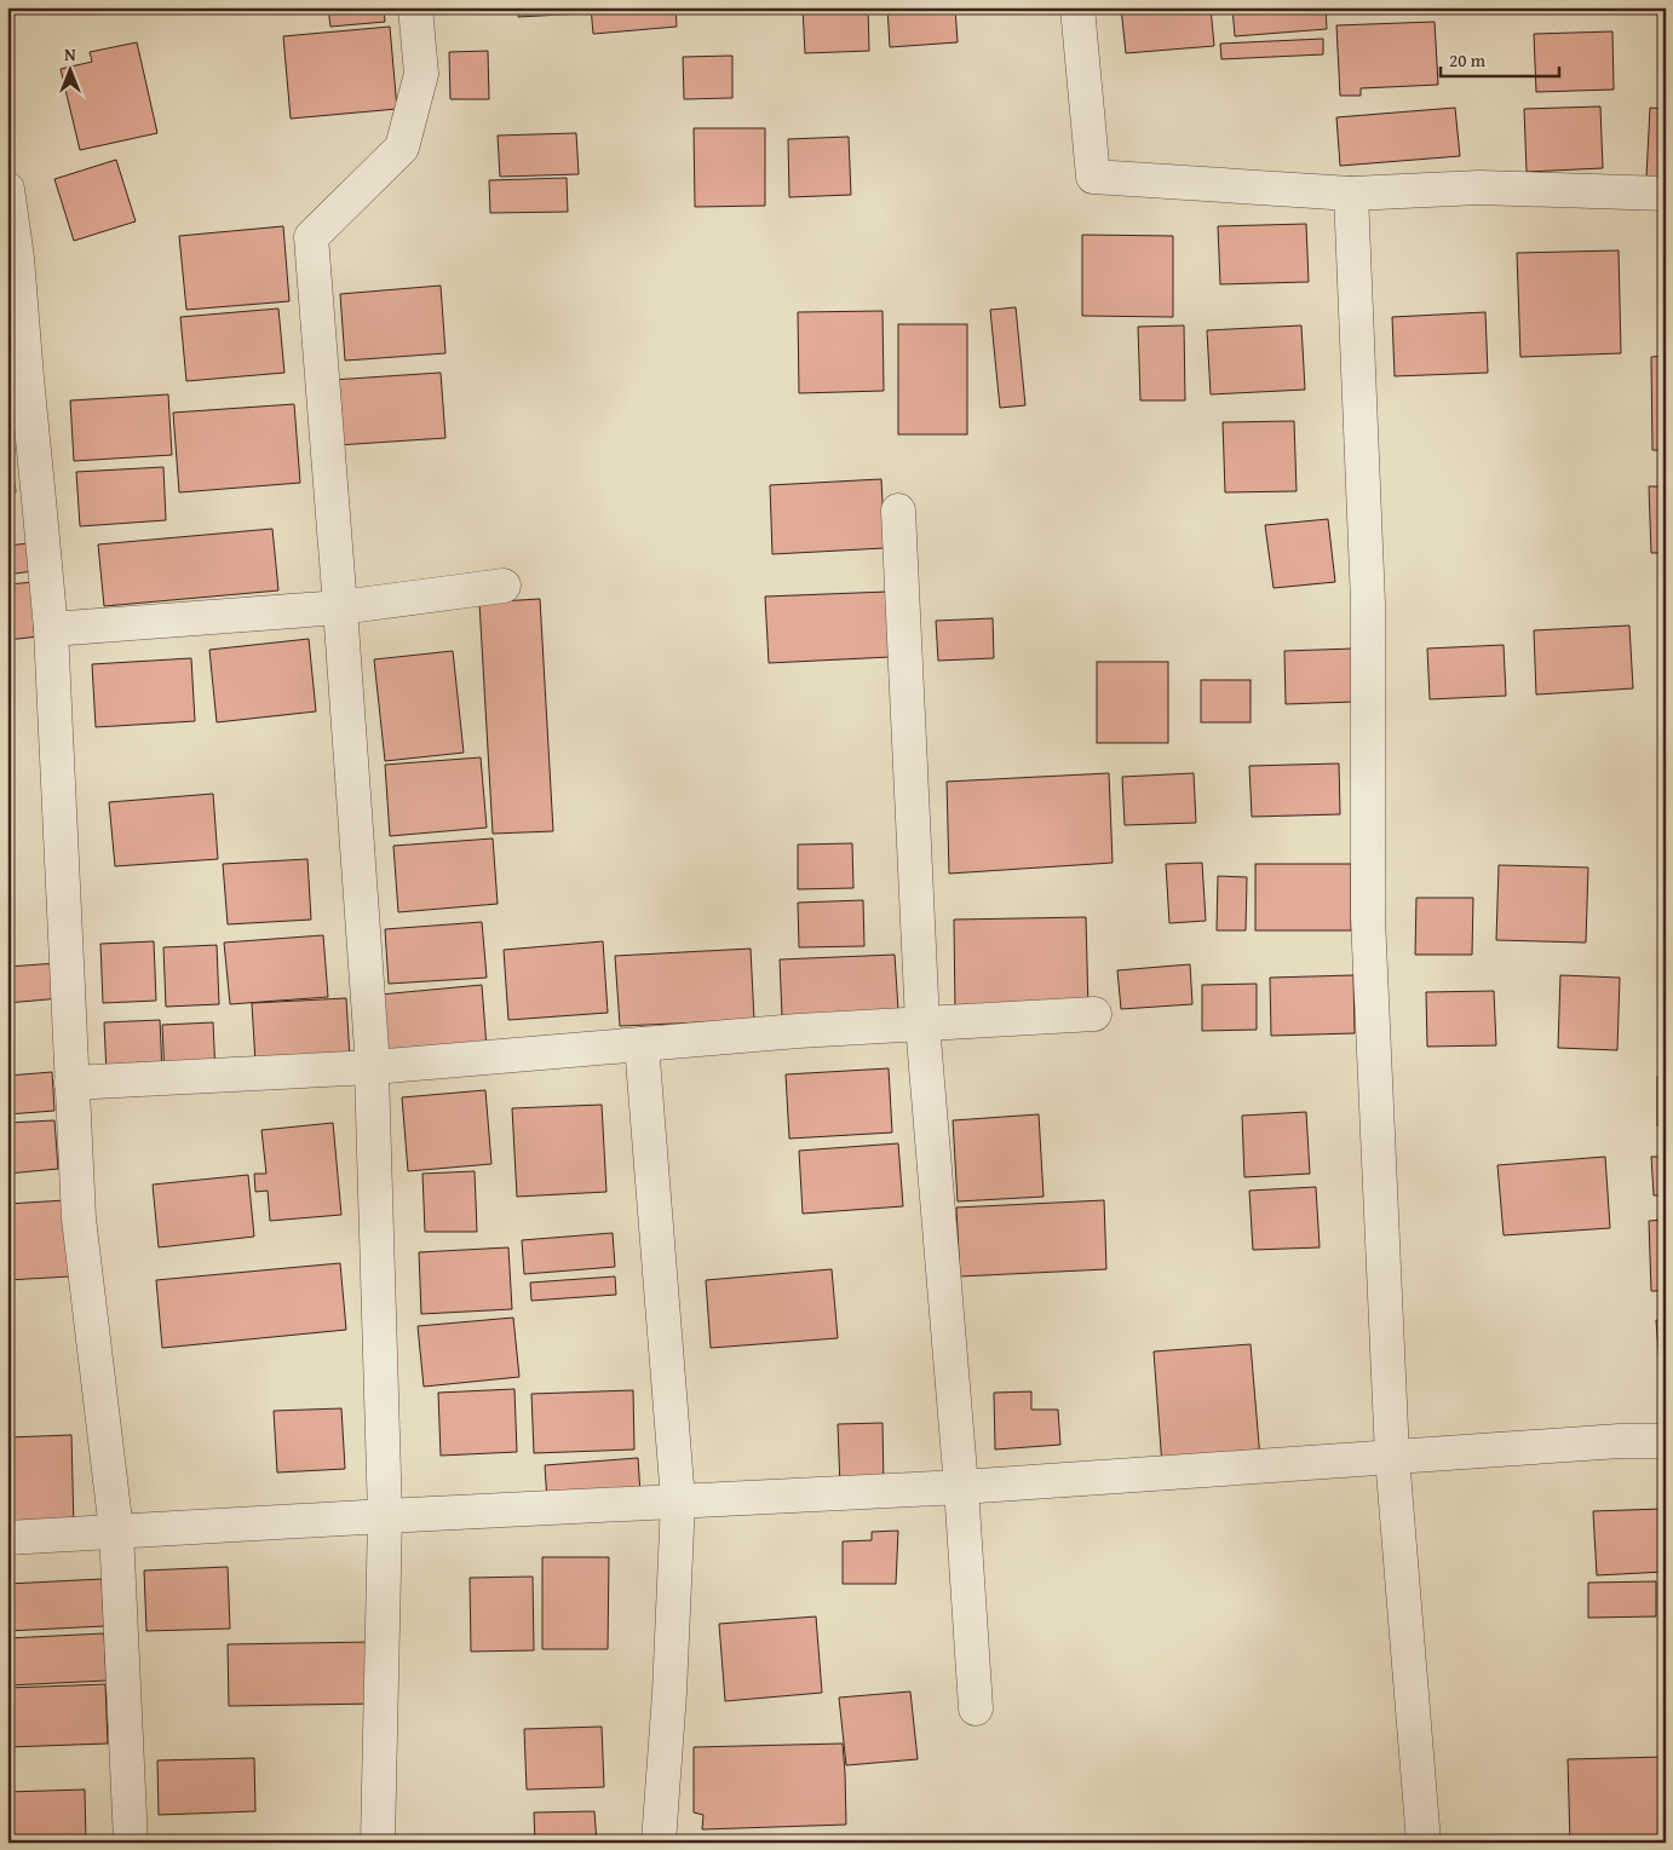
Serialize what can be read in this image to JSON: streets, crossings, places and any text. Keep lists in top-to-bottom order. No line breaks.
{"scale_bar":"20 m","north":"top"}
